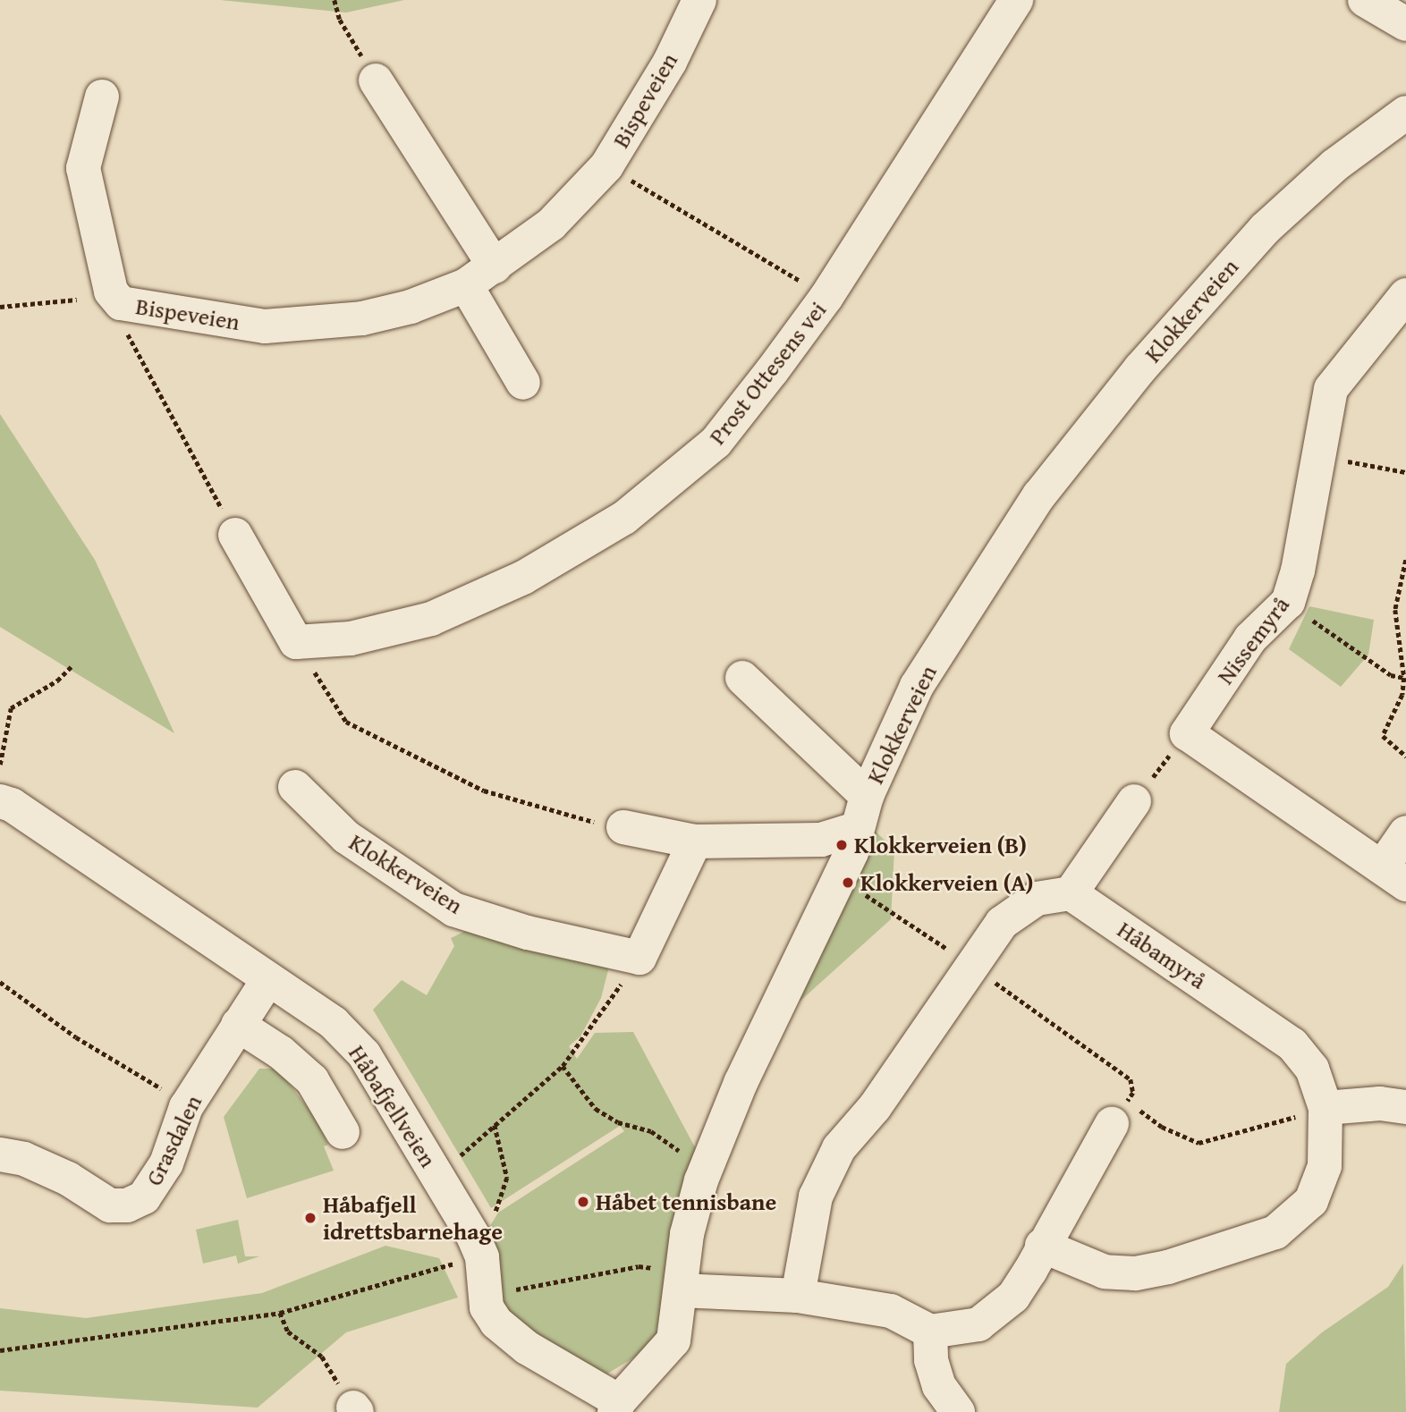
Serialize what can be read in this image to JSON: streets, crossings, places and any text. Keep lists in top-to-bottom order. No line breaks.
{"streets":{"street":["Bispeveien","Klokkerveien","Prost Ottesens vei","Nissemyrå","Håbamyrå","Håbafjellveien","Grasdalen"]},"crossings":[["Klokkerveien","Håbafjellveien"],["Håbafjellveien","Grasdalen"]],"places":["Klokkerveien (B)","Klokkerveien (A)","Håbet tennisbane","Håbafjell idrettsbarnehage"]}
